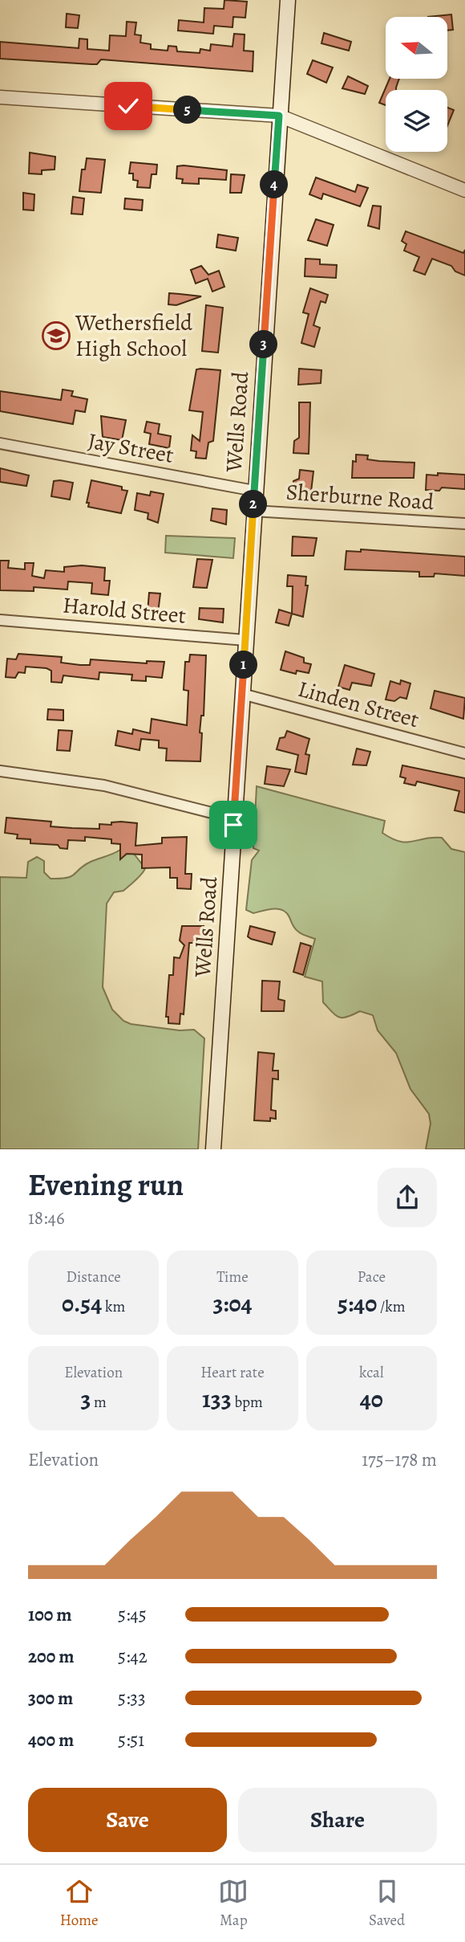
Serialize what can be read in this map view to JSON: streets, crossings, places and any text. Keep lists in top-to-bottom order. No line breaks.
{"streets":{"main road":["Wells Road"],"street":["Jay Street","Sherburne Road","Harold Street","Linden Street"]},"crossings":[["Wells Road","Jay Street"],["Wells Road","Sherburne Road"],["Wells Road","Harold Street"],["Wells Road","Linden Street"]],"places":{"school or university":["Wethersfield High School"]},"north":"left","page":{"pins":["5","4","3","2","1"],"heading":["Evening run","18:46"],"stats":[["Distance","0.54 km"],["Time","3:04"],["Pace","5:40 /km"],["Elevation","3 m"],["Heart rate","133 bpm"],["kcal","40"]],"chart":["Elevation","175–178 m"],"list":[{"name":"100 m","note":"5:45"},{"name":"200 m","note":"5:42"},{"name":"300 m","note":"5:33"},{"name":"400 m","note":"5:51"}],"buttons":["Save","Share"],"tabs":["Home","Map","Saved"]}}
